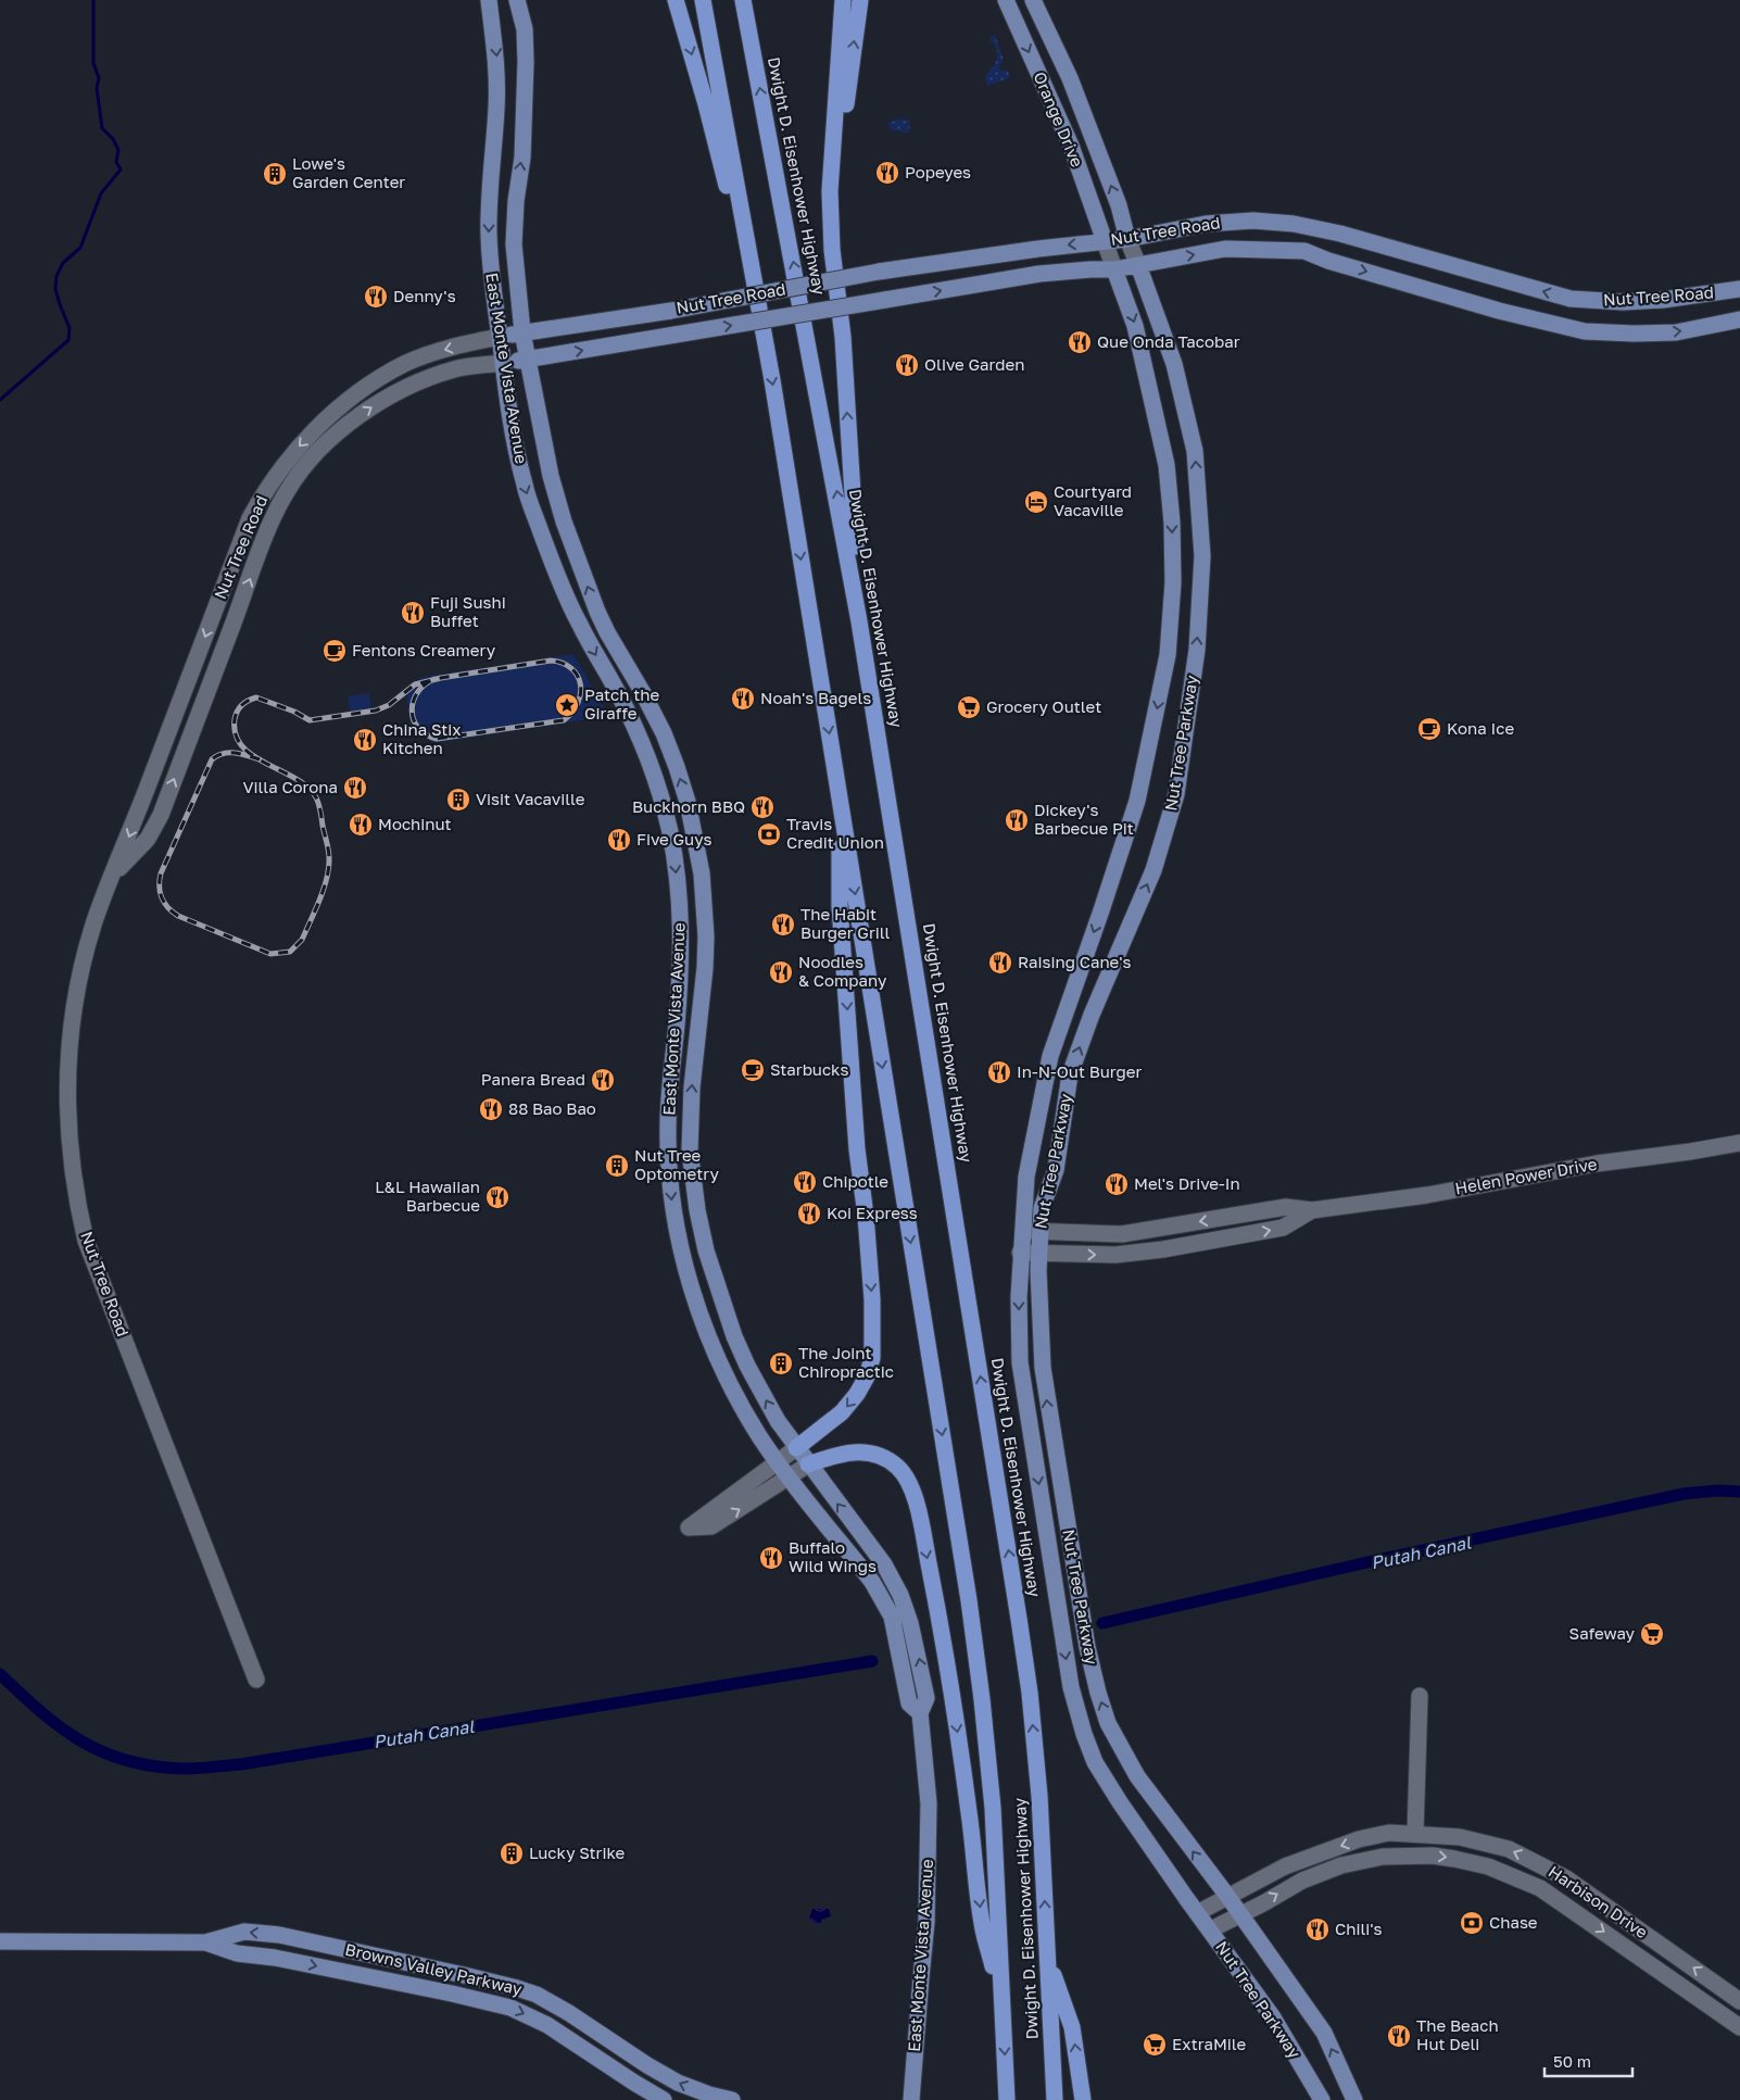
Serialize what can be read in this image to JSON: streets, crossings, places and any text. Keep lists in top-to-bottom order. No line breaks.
{"streets":{"highway":["Dwight D. Eisenhower Highway"],"main road":["Orange Drive","Nut Tree Road","East Monte Vista Avenue","Nut Tree Parkway","Browns Valley Parkway"],"street":["Helen Power Drive","Harbison Drive"]},"crossings":[["Orange Drive","Nut Tree Road"],["Orange Drive","Nut Tree Parkway"],["Nut Tree Road","East Monte Vista Avenue"],["Nut Tree Road","Nut Tree Parkway"],["Nut Tree Parkway","Helen Power Drive"],["Nut Tree Parkway","Harbison Drive"]],"water":["Putah Canal"],"places":{"restaurant":["Popeyes","Denny's","Que Onda Tacobar","Olive Garden","Fuji Sushi Buffet","Noah's Bagels","China Stix Kitchen","Villa Corona","Buckhorn BBQ","Dickey's Barbecue Pit","Mochinut","Five Guys","The Habit Burger Grill","Raising Cane's","Noodles & Company","In-N-Out Burger","Panera Bread","88 Bao Bao","Chipotle","Mel's Drive-In","L&L Hawaiian Barbecue","Koi Express","Buffalo Wild Wings","Chili's","The Beach Hut Deli"],"building":["Lowe's Garden Center","Visit Vacaville","Nut Tree Optometry","The Joint Chiropractic","Lucky Strike"],"hotel":["Courtyard Vacaville"],"cafe":["Fentons Creamery","Kona Ice","Starbucks"],"place":["Patch the Giraffe"],"supermarket":["Grocery Outlet","Safeway","ExtraMile"],"bank":["Travis Credit Union","Chase"]},"scale_bar":"50 m"}
